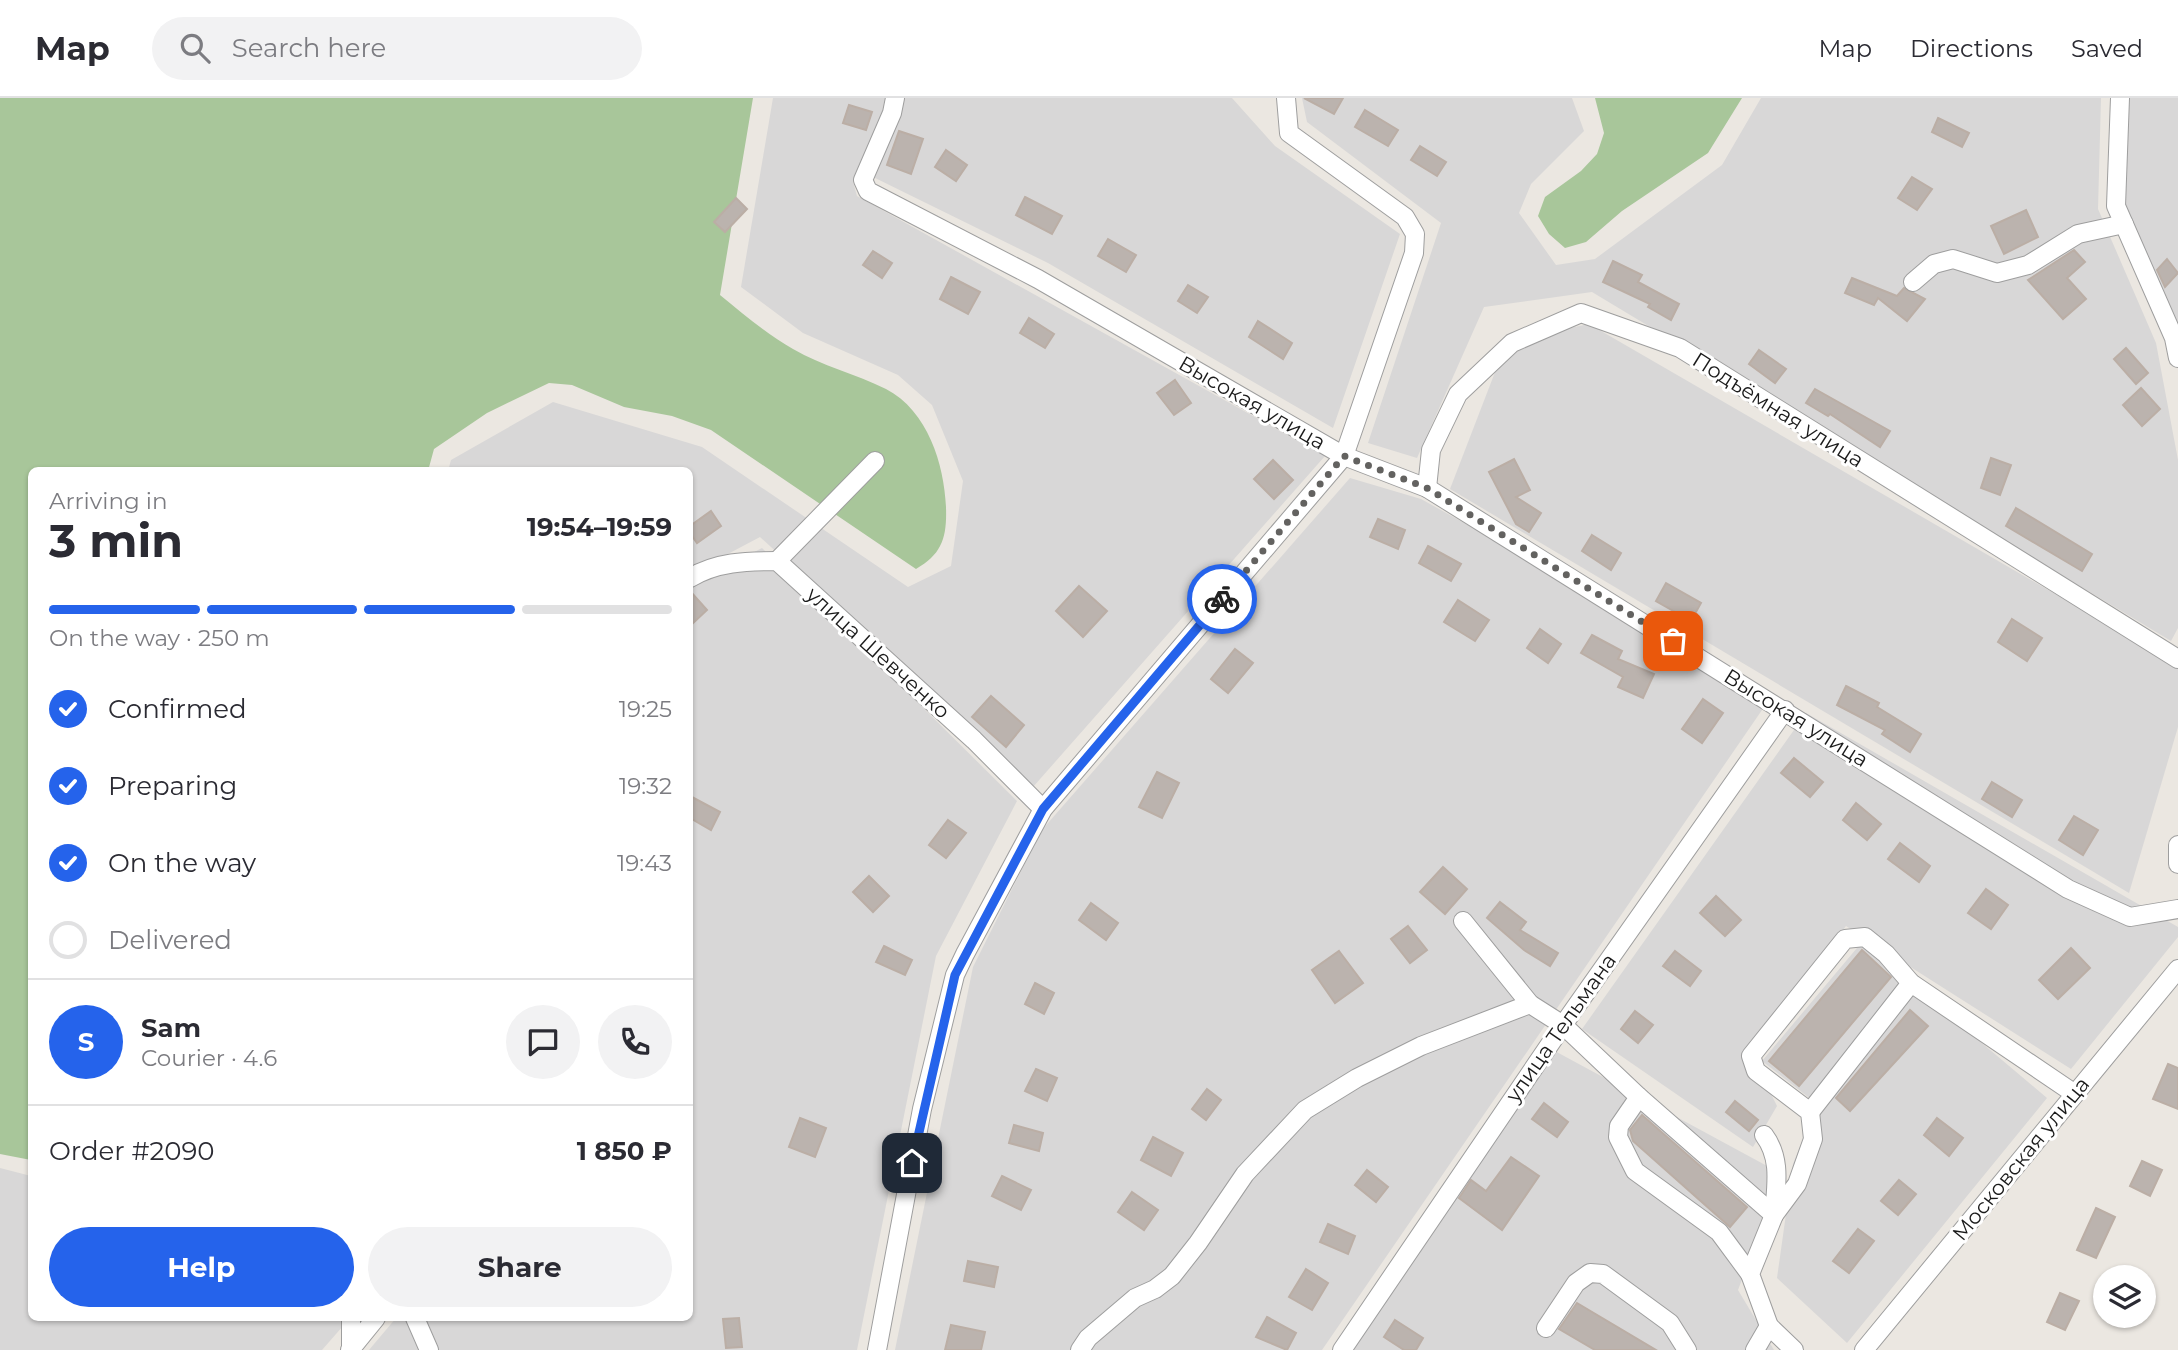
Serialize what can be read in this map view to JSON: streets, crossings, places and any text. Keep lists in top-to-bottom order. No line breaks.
{"streets":{"street":["Высокая улица","Подъёмная улица","улица Шевченко","улица Тельмана","Московская улица"]},"crossings":[["Высокая улица","Подъёмная улица"],["Высокая улица","улица Тельмана"]],"page":{"header":"Map","search":"Search here","nav":["Map","Directions","Saved"],"heading":["3 min","Arriving in","19:54–19:59"],"panel":["Sam","Courier · 4.6","Order #2090","1 850 ₽"],"bar":"On the way · 250 m","list":[["Confirmed","19:25"],["Preparing","19:32"],["On the way","19:43"],"Delivered"],"round":"S","buttons":["Help","Share"]}}
